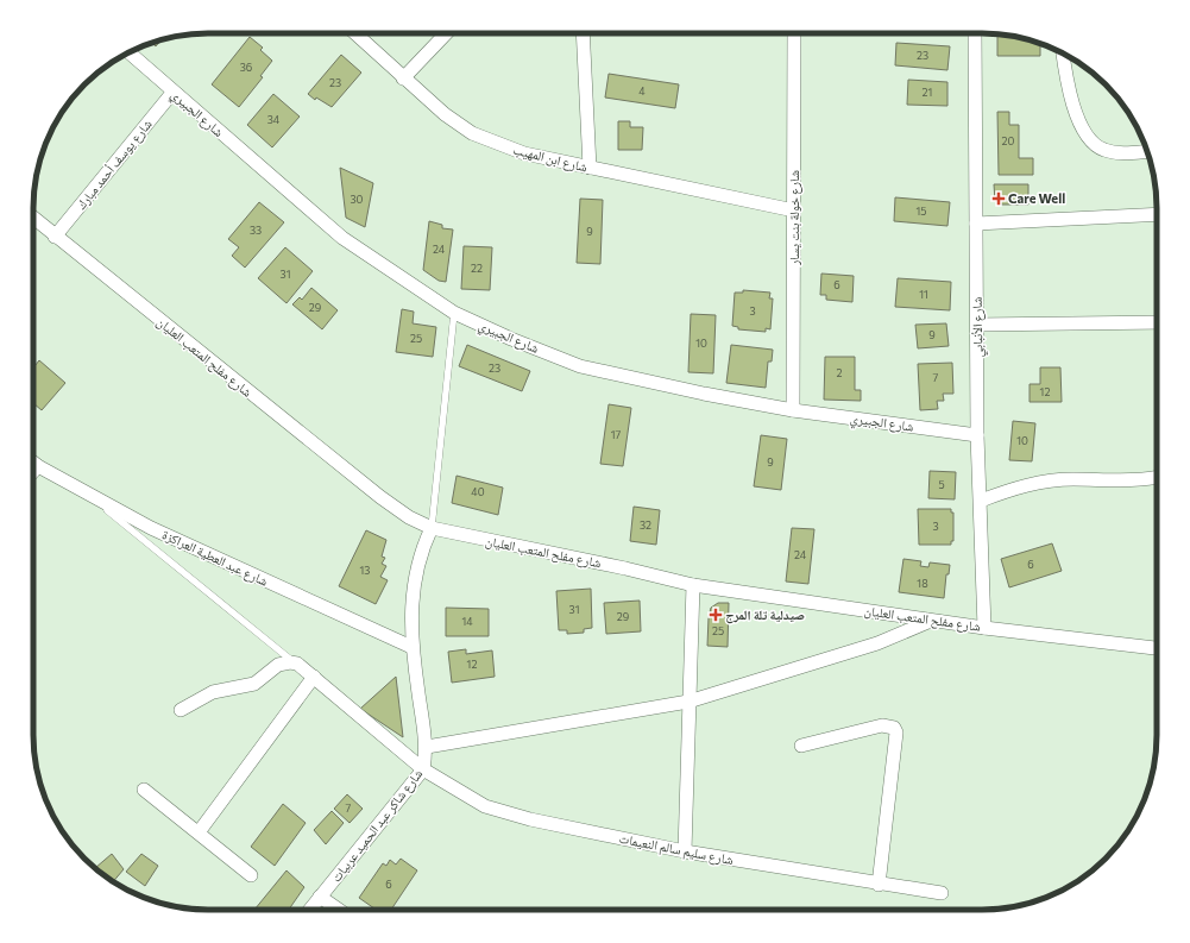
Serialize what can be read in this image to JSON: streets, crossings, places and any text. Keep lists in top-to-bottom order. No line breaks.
{"streets":{"street":["شارع الجبيري","شارع ابن المهيب","شارع يوسف أحمد مبارك","شارع خولة بنت يسار","شارع الأنبابي","شارع مفلح المتعب العليان","شارع عبد العطية العراكزة","شارع شاكر عبد الحميد عربيات","شارع سليم سالم النعيمات"]},"crossings":[["شارع الجبيري","شارع يوسف أحمد مبارك"],["شارع الجبيري","شارع خولة بنت يسار"],["شارع الجبيري","شارع الأنبابي"],["شارع ابن المهيب","شارع خولة بنت يسار"],["شارع يوسف أحمد مبارك","شارع مفلح المتعب العليان"],["شارع الأنبابي","شارع مفلح المتعب العليان"],["شارع مفلح المتعب العليان","شارع شاكر عبد الحميد عربيات"],["شارع عبد العطية العراكزة","شارع شاكر عبد الحميد عربيات"],["شارع شاكر عبد الحميد عربيات","شارع سليم سالم النعيمات"]],"places":{"health":["Care Well","صيدلية تلة المرج"]},"house_numbers":["23","36","23","4","21","34","20","30","15","33","9","24","22","31","6","11","29","3","9","25","10","23","2","7","12","17","10","9","5","40","32","3","24","6","13","18","31","29","14","25","12","7","6"]}
